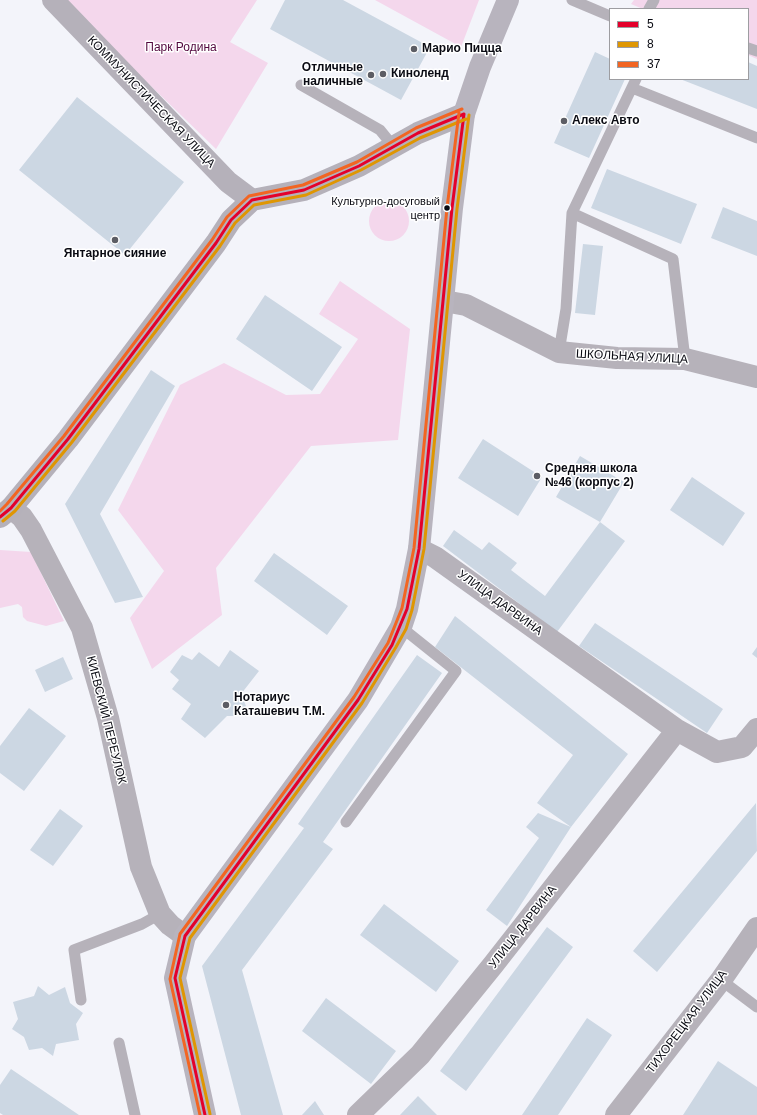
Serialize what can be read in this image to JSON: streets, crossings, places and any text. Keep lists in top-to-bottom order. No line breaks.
{"streets":{"main road":["КОММУНИСТИЧЕСКАЯ УЛИЦА"],"street":["ШКОЛЬНАЯ УЛИЦА","УЛИЦА ДАРВИНА","КИЕВСКИЙ ПЕРЕУЛОК","ТИХОРЕЦКАЯ УЛИЦА"]},"parks":["Парк Родина"],"places":["Марио Пицца","Киноленд","Отличные наличные","Алекс Авто","Культурно-досуговый центр","Янтарное сияние","Средняя школа №46 (корпус 2)","Нотариус Каташевич Т.М."],"lines":["transit line 37","transit line 5","transit line 8"],"legend":["5","8","37"]}
